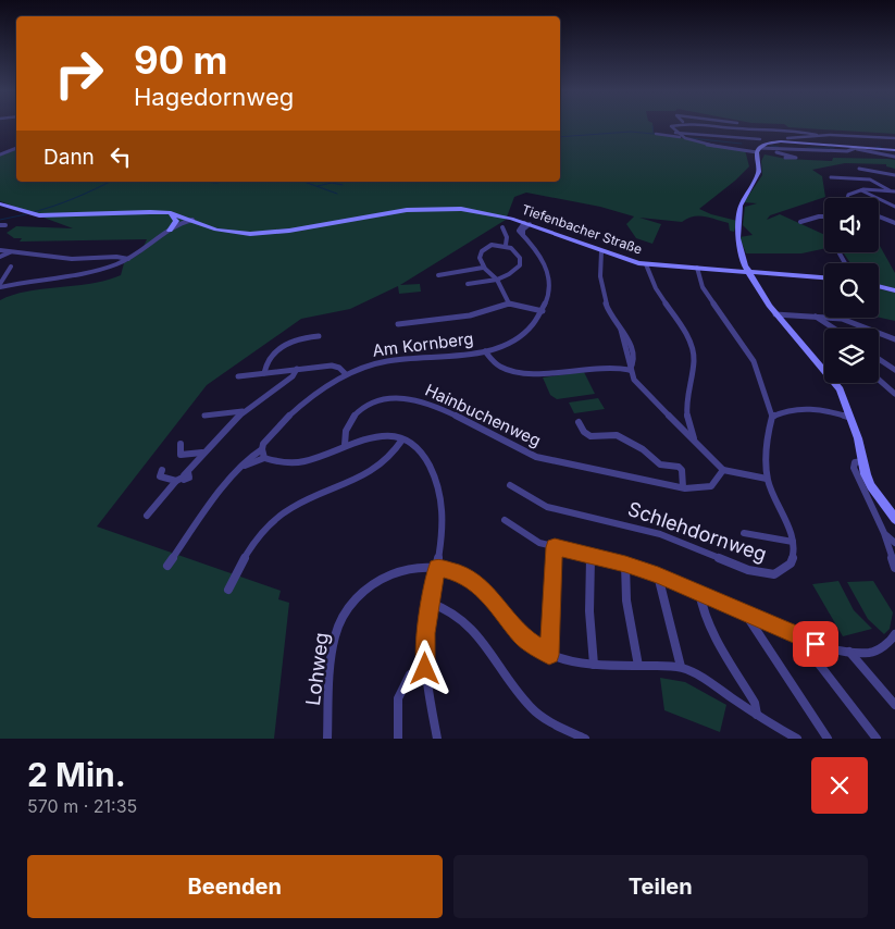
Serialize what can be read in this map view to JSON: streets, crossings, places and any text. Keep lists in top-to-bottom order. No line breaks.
{"streets":{"street":["Tiefenbacher Straße","Am Kornberg","Hainbuchenweg","Schlehdornweg","Lohweg"]},"page":{"turn":["90 m","Hagedornweg"],"then":"Dann","heading":["2 Min.","570 m · 21:35"],"buttons":["Beenden","Teilen"]}}
